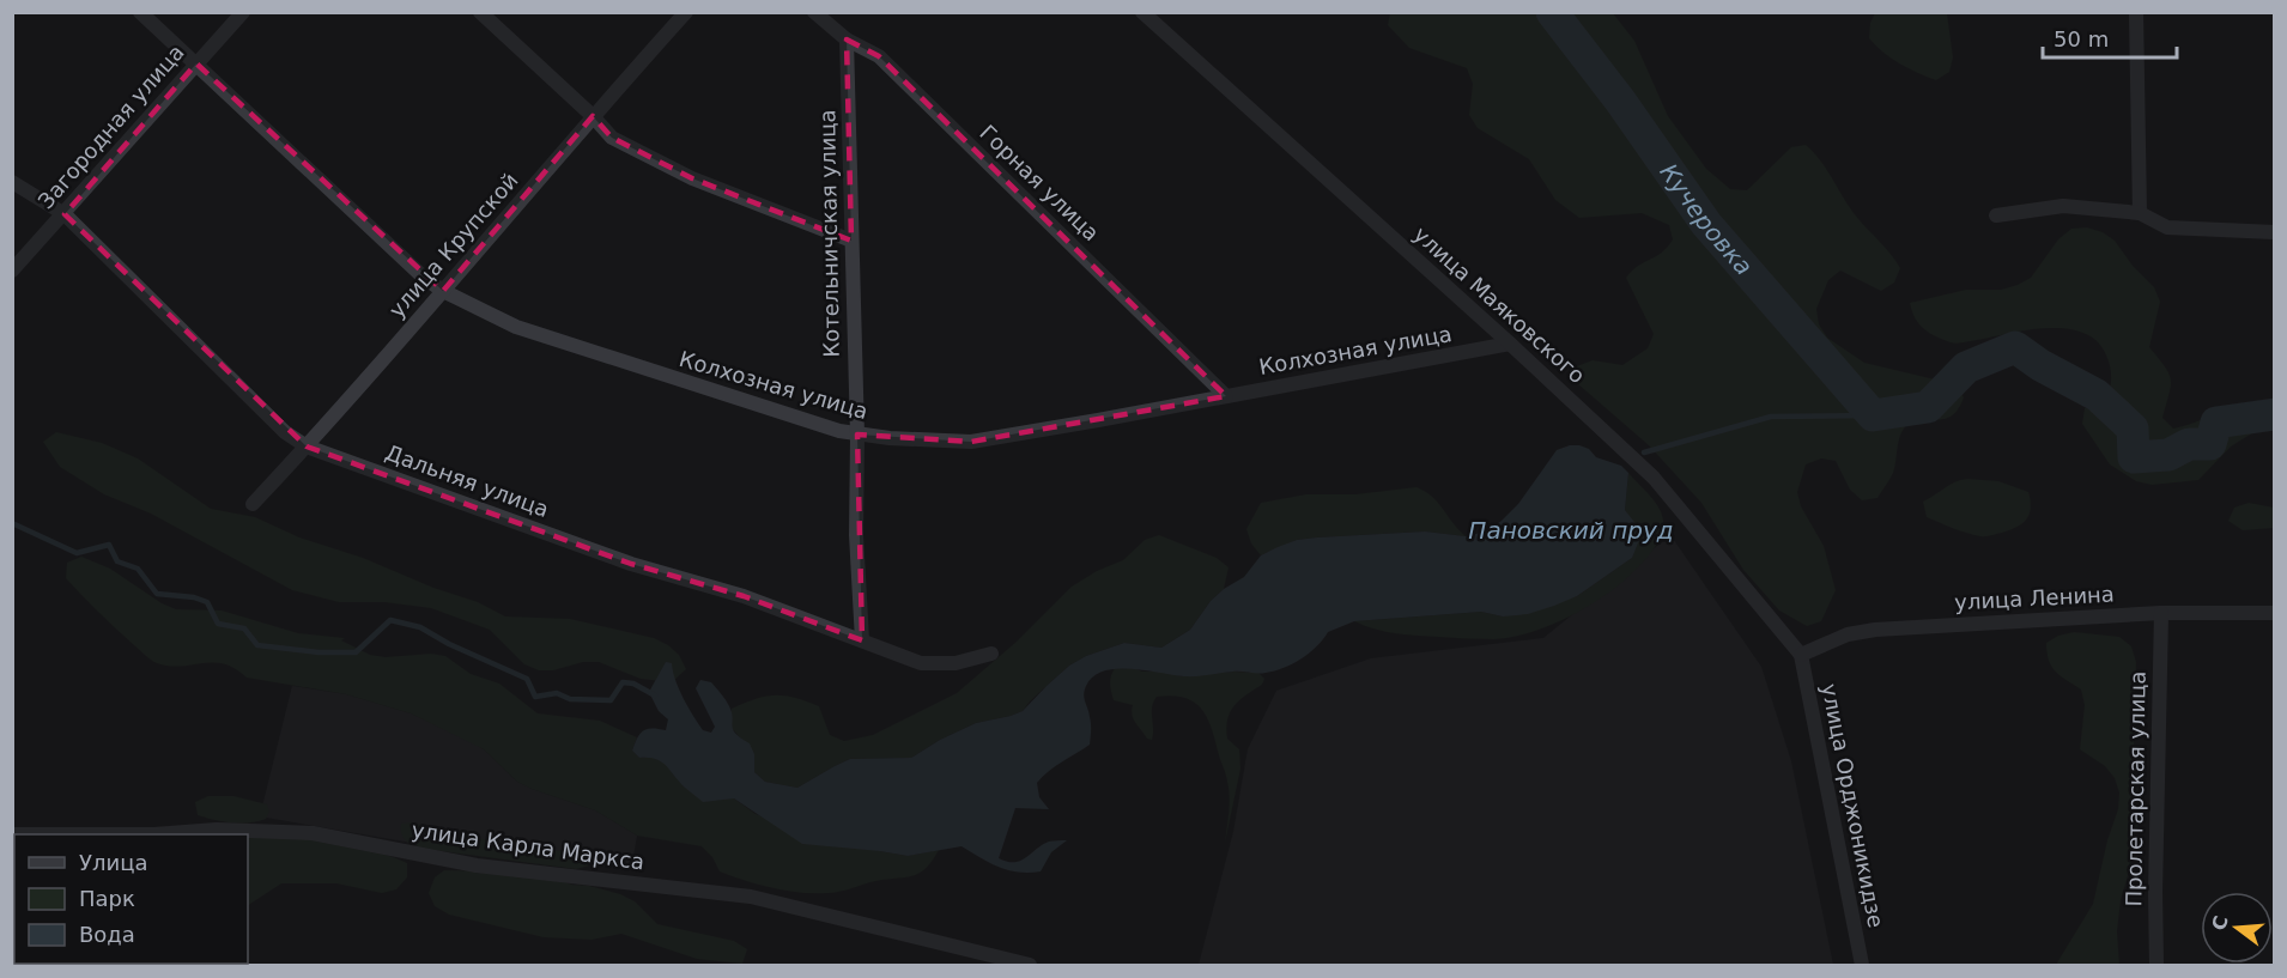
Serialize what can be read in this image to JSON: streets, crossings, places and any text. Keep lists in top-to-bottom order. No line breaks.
{"streets":{"street":["Загородная улица","Горная улица","Котельничская улица","улица Крупской","улица Маяковского","Колхозная улица","Дальняя улица","улица Ленина","Пролетарская улица","улица Орджоникидзе","улица Карла Маркса"]},"crossings":[["Загородная улица","Колхозная улица"],["Загородная улица","Дальняя улица"],["Горная улица","Котельничская улица"],["Горная улица","Колхозная улица"],["Котельничская улица","Колхозная улица"],["Котельничская улица","Дальняя улица"],["улица Крупской","Колхозная улица"],["улица Крупской","Дальняя улица"],["улица Маяковского","Колхозная улица"],["улица Маяковского","улица Ленина"],["улица Маяковского","улица Орджоникидзе"],["улица Ленина","Пролетарская улица"],["улица Ленина","улица Орджоникидзе"]],"water":["Кучеровка","Пановский пруд"],"legend":["Улица","Парк","Вода"],"scale_bar":"50 m","north":"left"}
